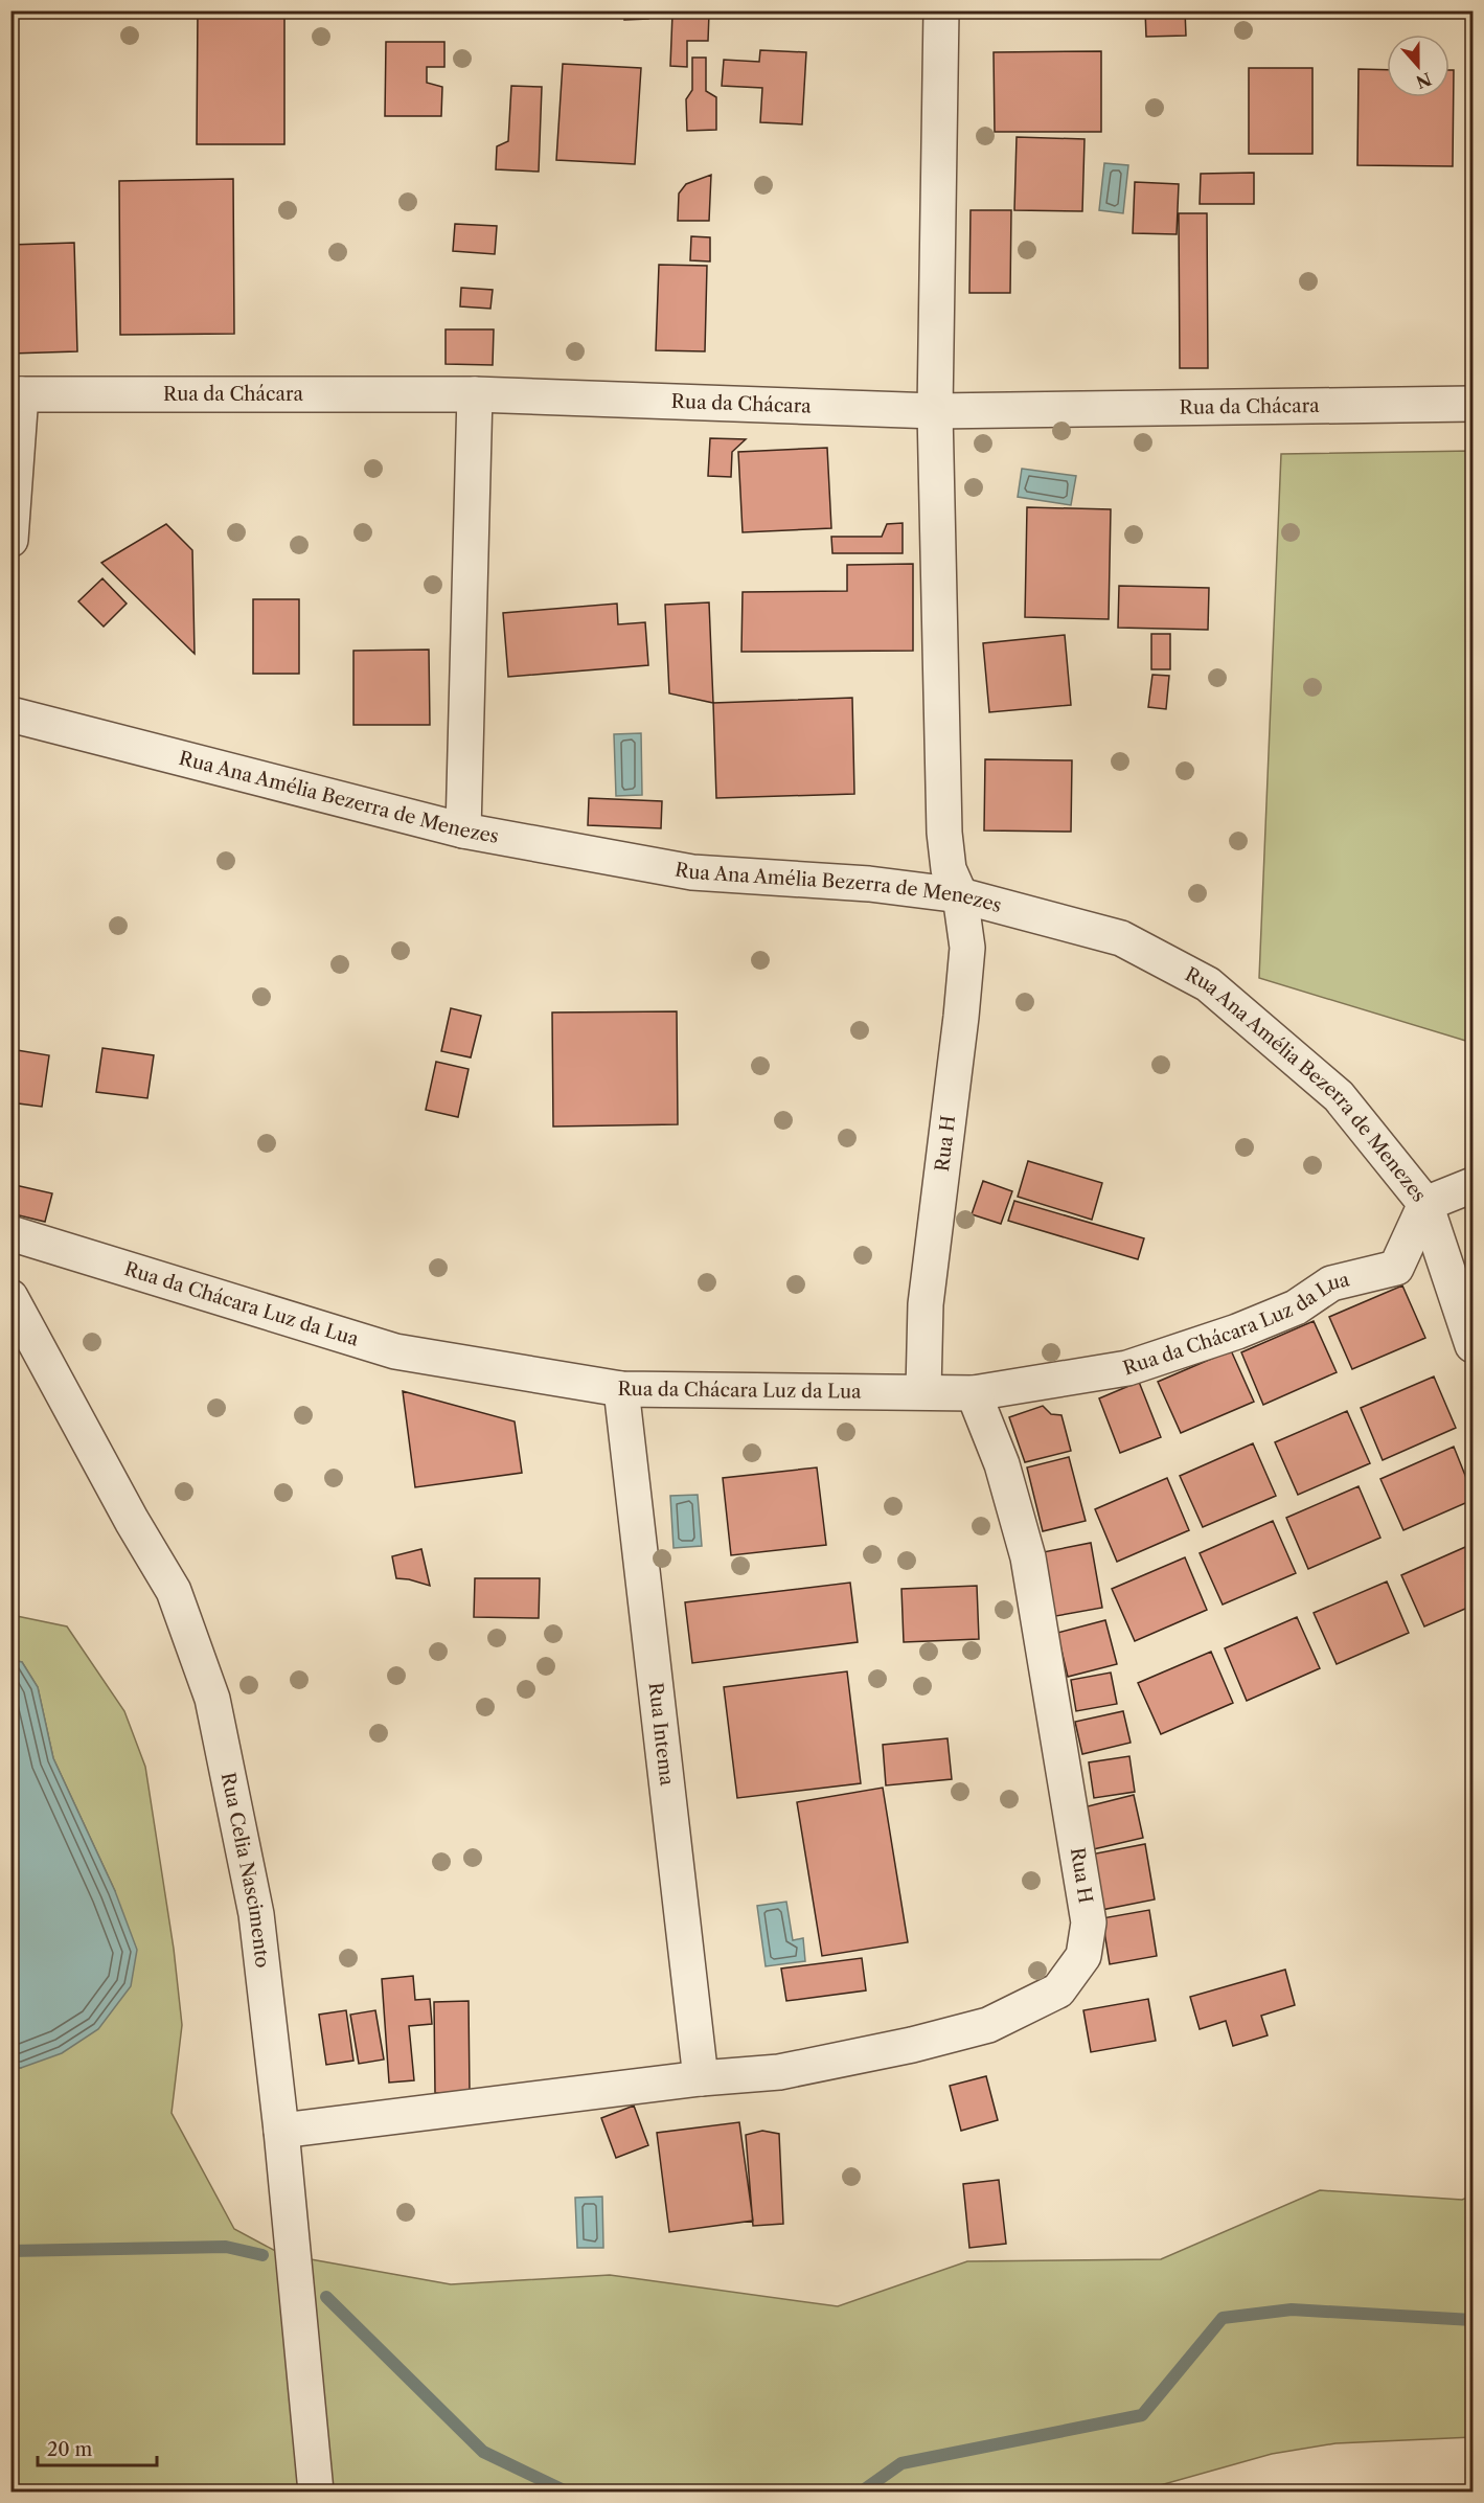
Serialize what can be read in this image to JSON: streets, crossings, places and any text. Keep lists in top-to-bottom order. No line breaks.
{"streets":{"street":["Rua da Chácara","Rua Ana Amélia Bezerra de Menezes","Rua H","Rua da Chácara Luz da Lua","Rua Intema","Rua Celia Nascimento"]},"crossings":[["Rua da Chácara","Rua H"],["Rua Ana Amélia Bezerra de Menezes","Rua H"],["Rua Ana Amélia Bezerra de Menezes","Rua da Chácara Luz da Lua"],["Rua H","Rua da Chácara Luz da Lua"],["Rua H","Rua Intema"],["Rua H","Rua Celia Nascimento"],["Rua da Chácara Luz da Lua","Rua Intema"]],"scale_bar":"20 m","north":"bottom"}
